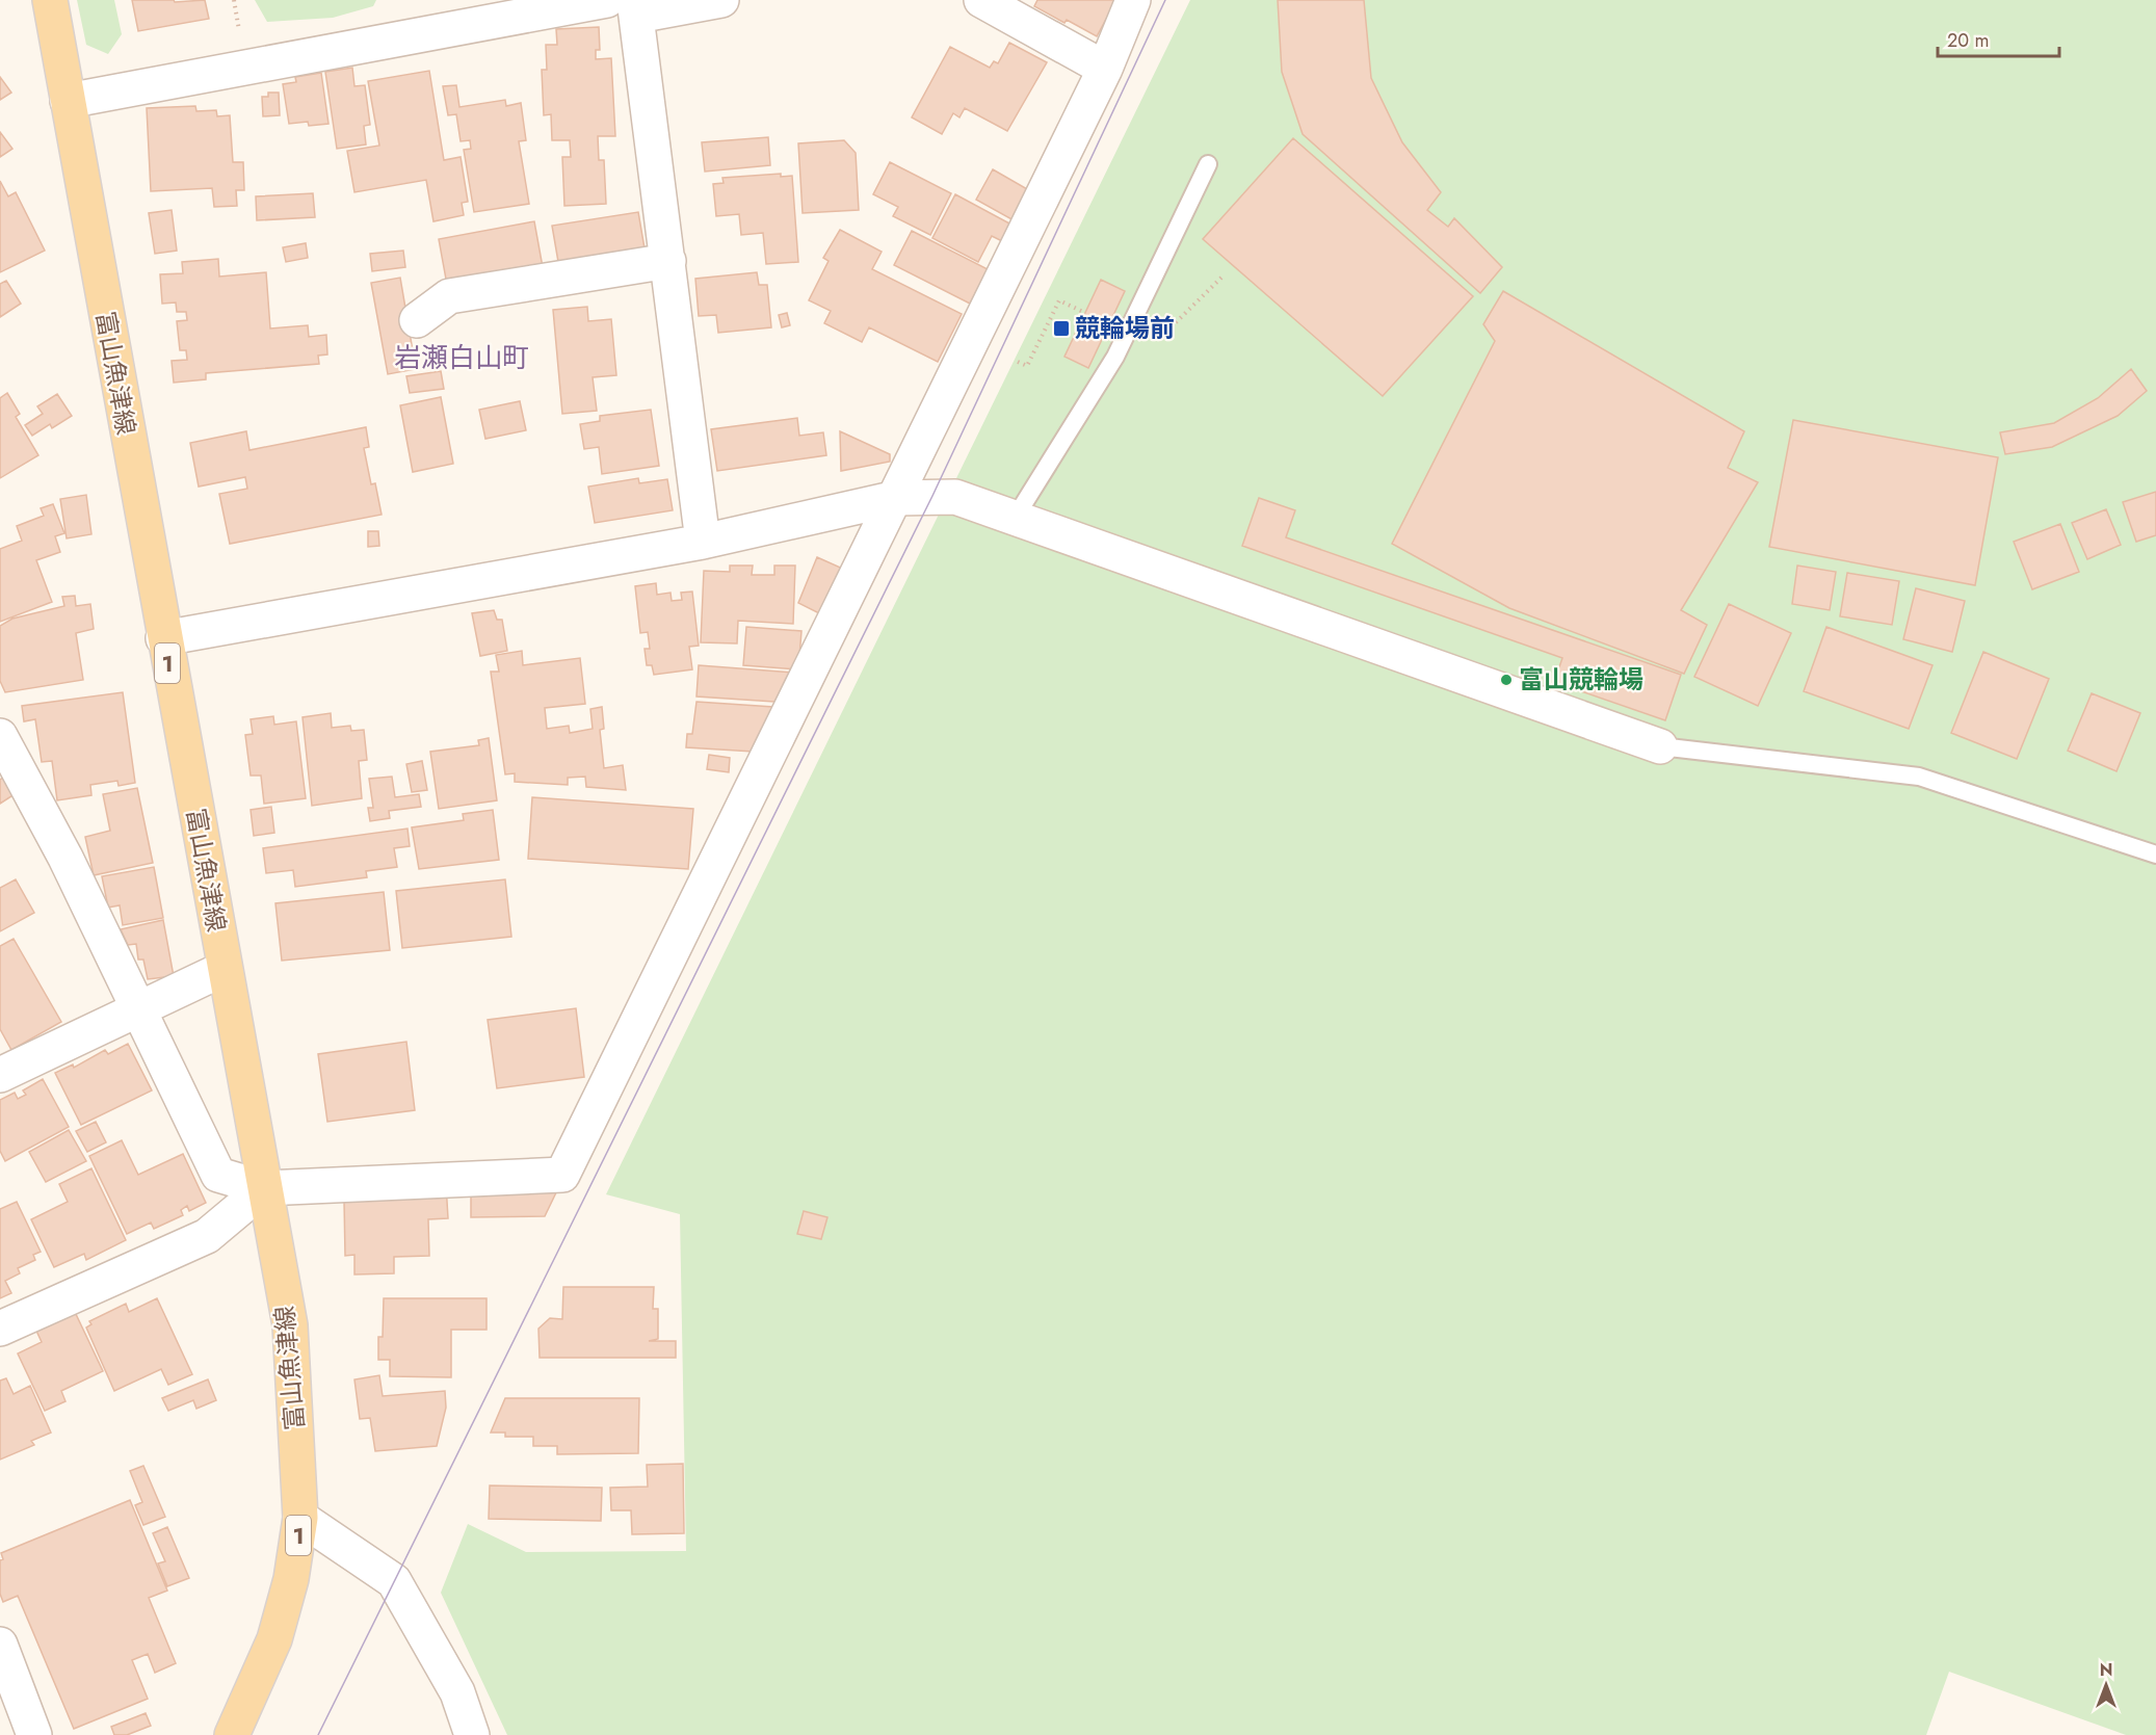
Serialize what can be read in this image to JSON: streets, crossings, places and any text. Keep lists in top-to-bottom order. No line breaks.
{"streets":{"main road":["富山魚津線","1"]},"districts":["岩瀬白山町"],"places":{"transit":["競輪場前"],"other":["富山競輪場"]},"scale_bar":"20 m","north":"top"}
